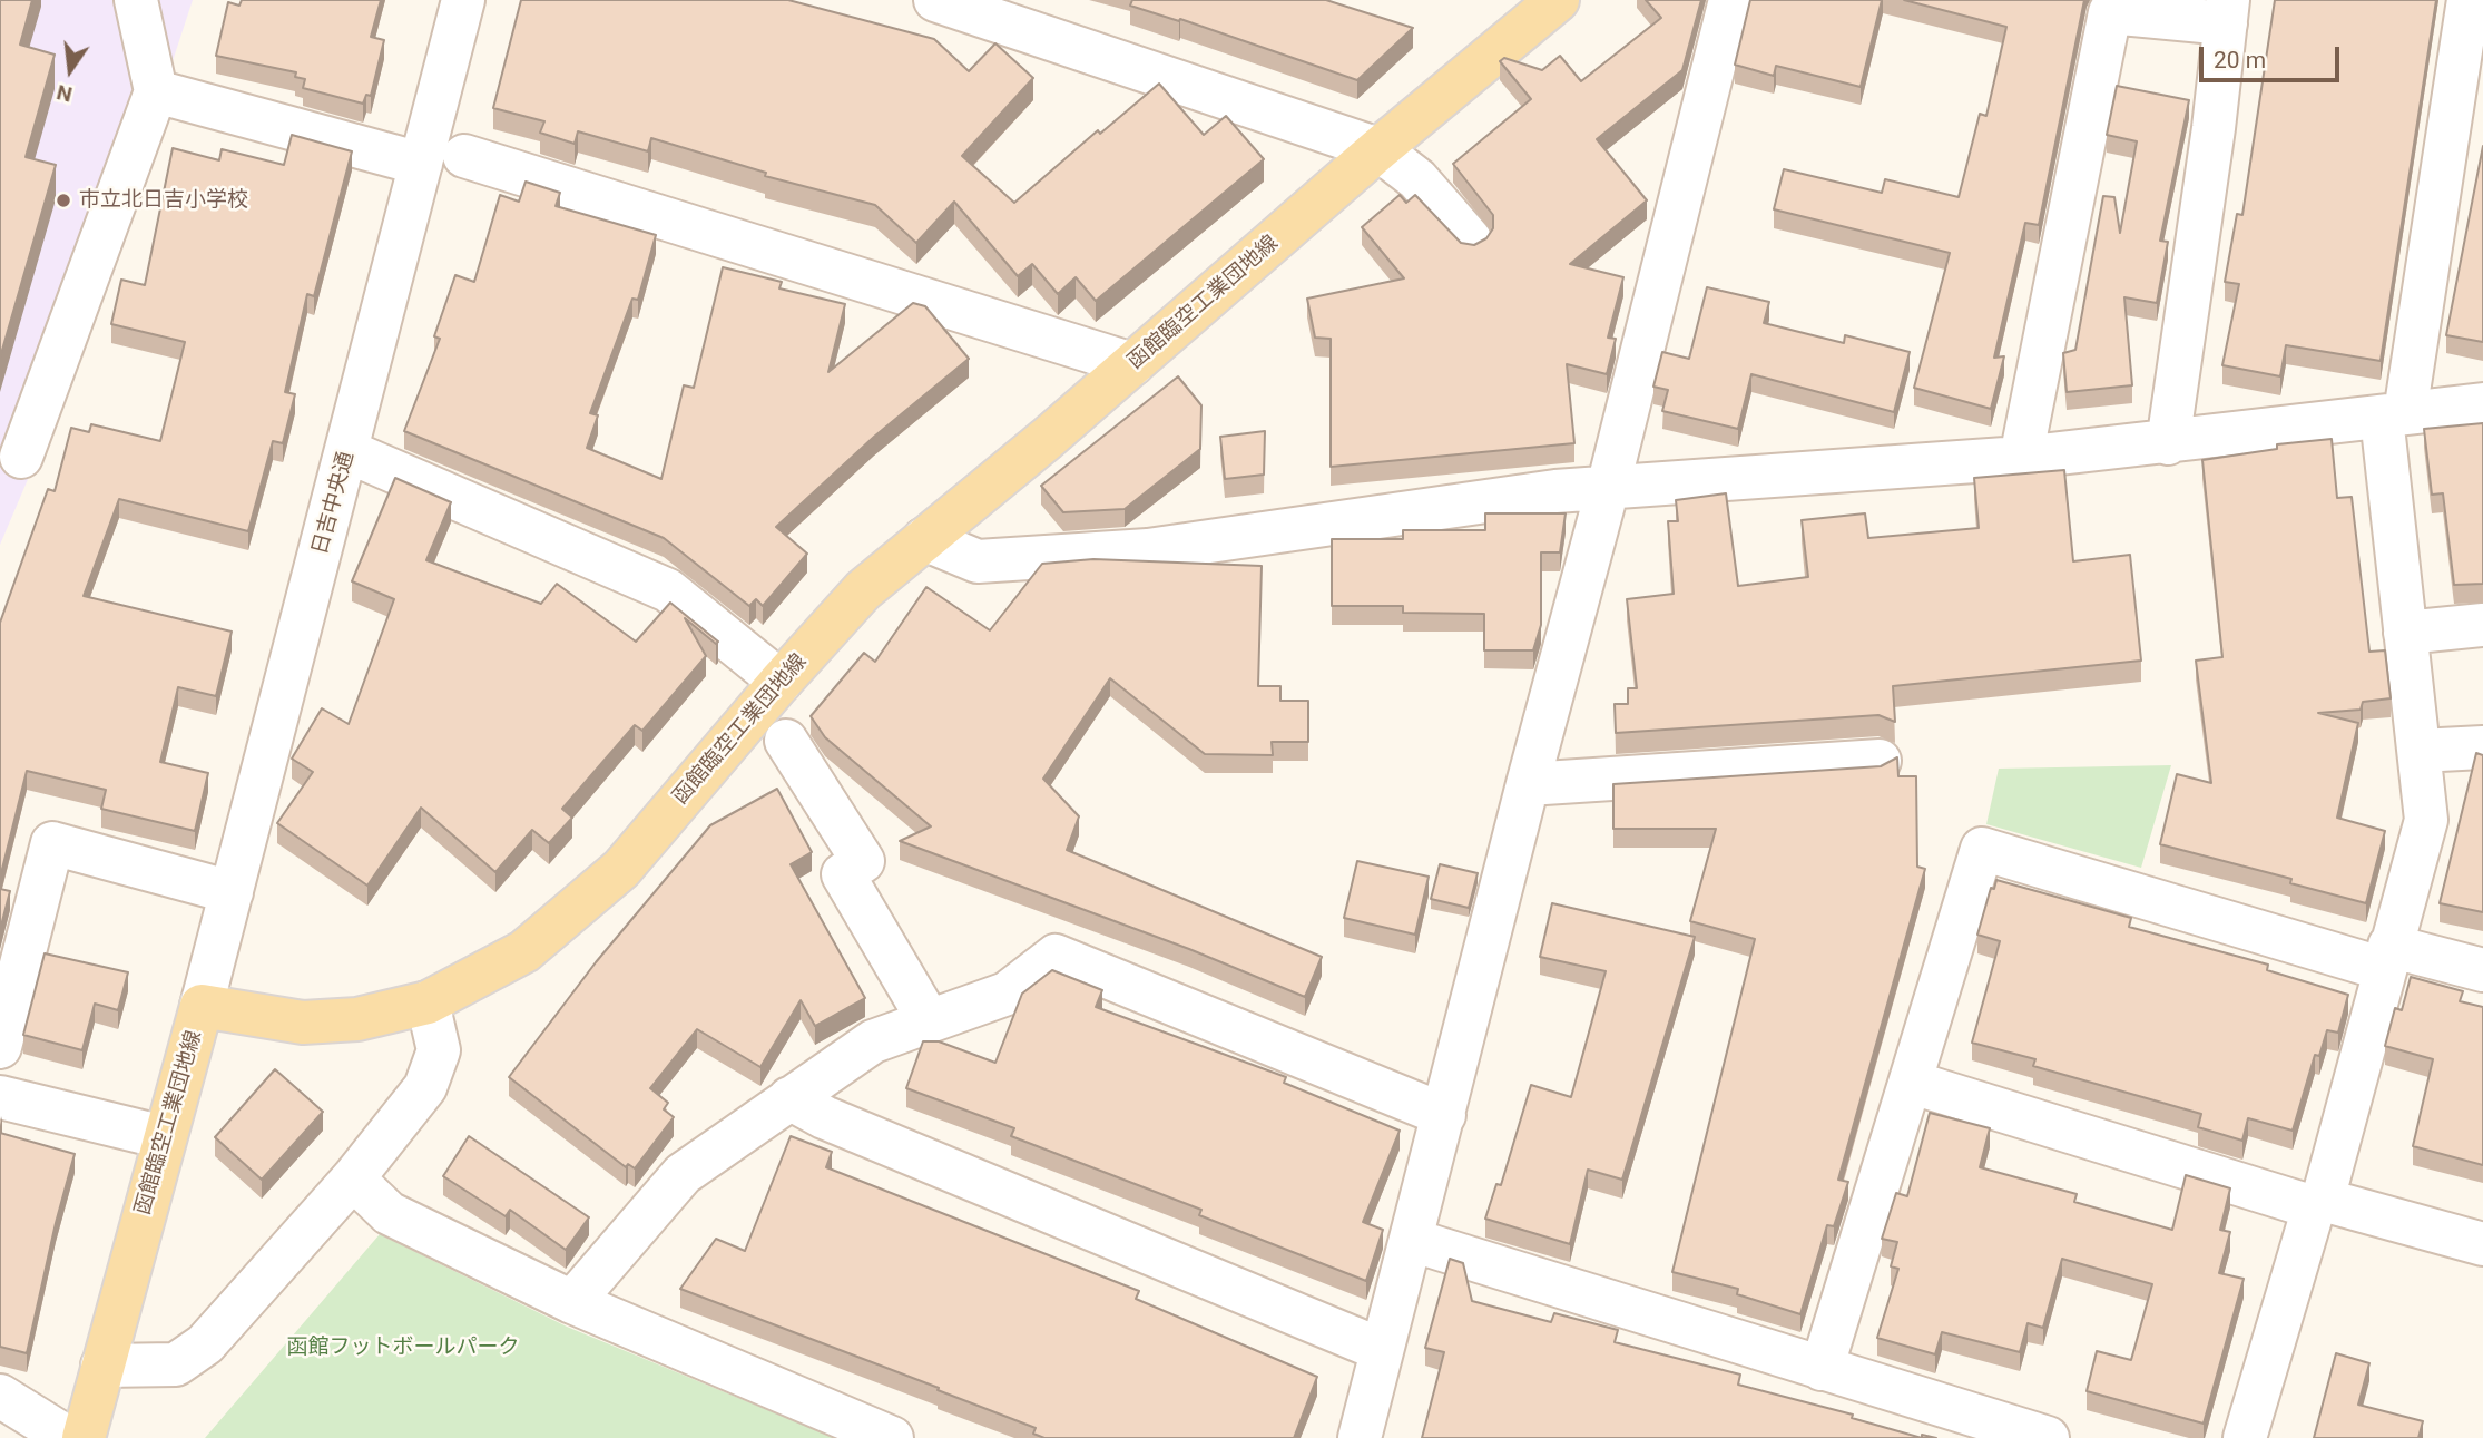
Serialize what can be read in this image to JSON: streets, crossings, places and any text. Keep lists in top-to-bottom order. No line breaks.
{"streets":{"main road":["函館臨空工業団地線"],"street":["日吉中央通"]},"crossings":[["函館臨空工業団地線","日吉中央通"]],"parks":["函館フットボールパーク"],"places":["市立北日吉小学校"],"scale_bar":"20 m","north":"bottom"}
